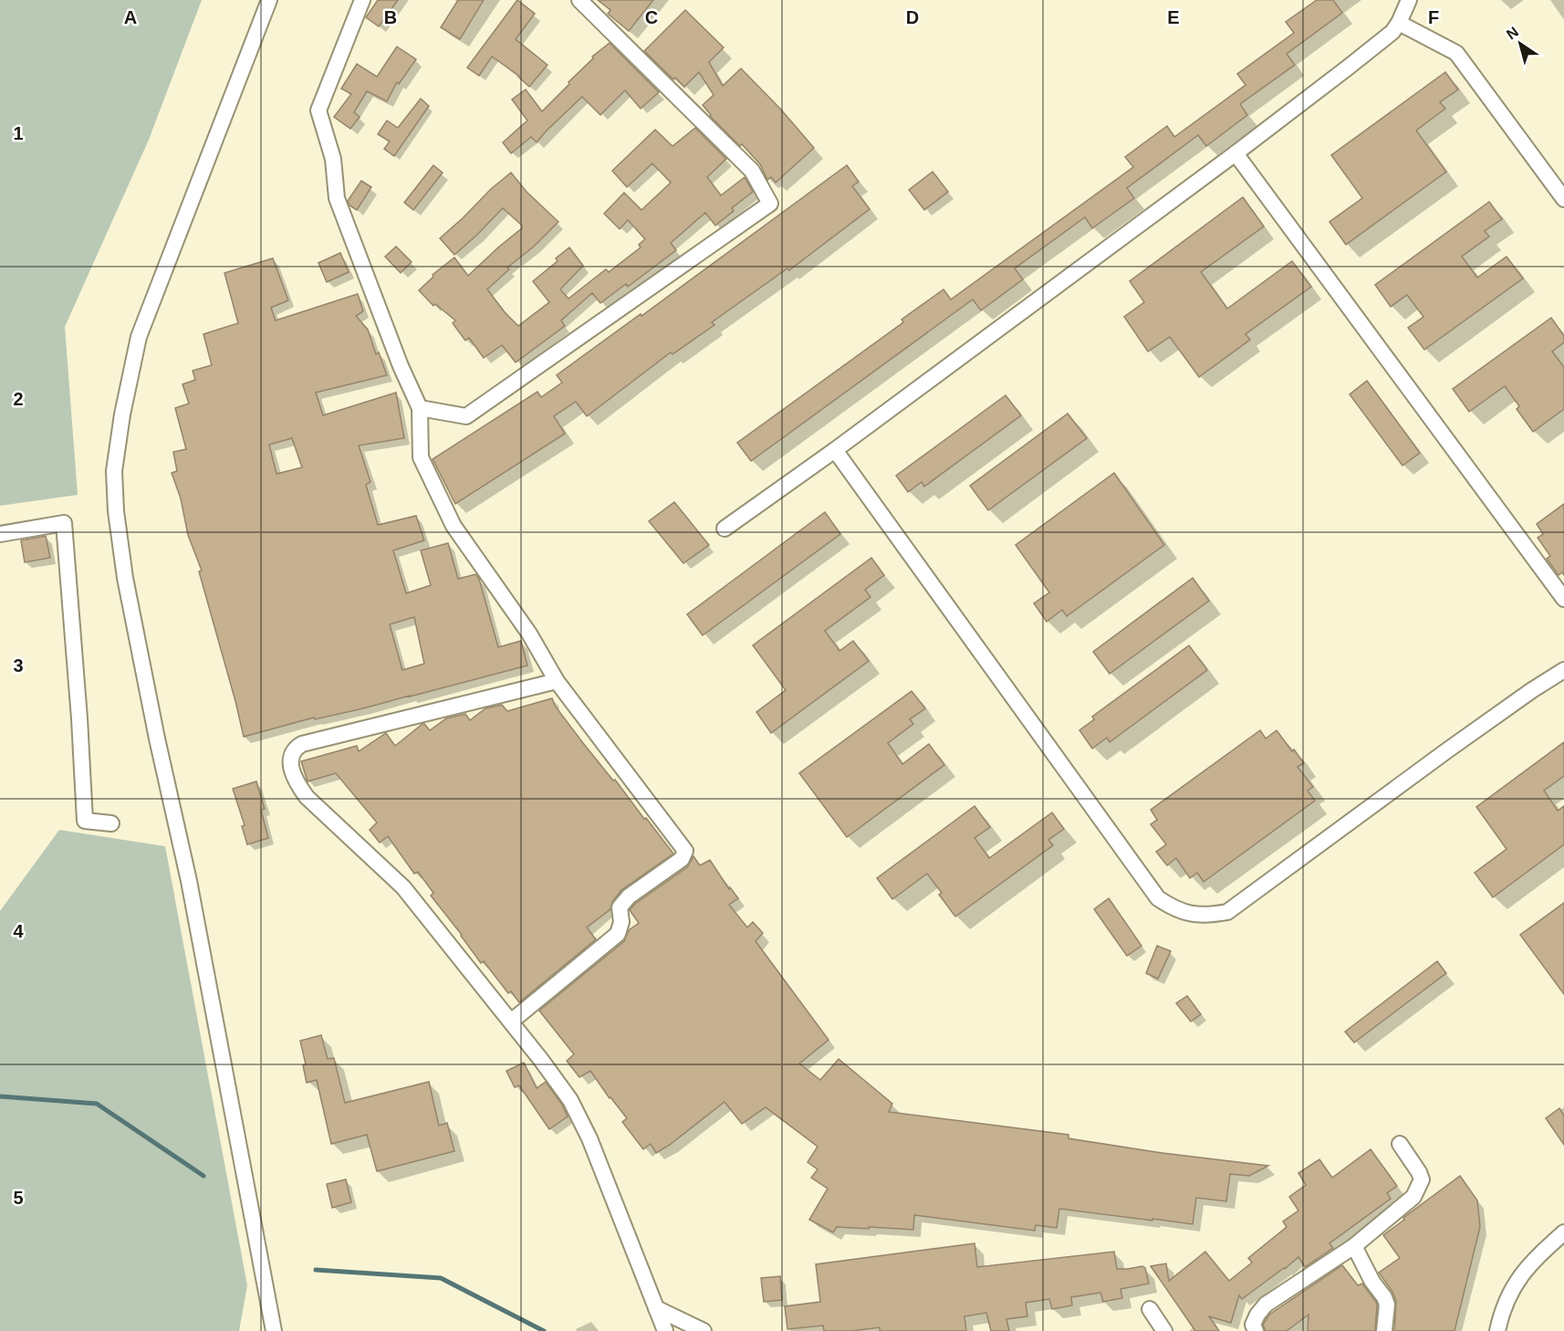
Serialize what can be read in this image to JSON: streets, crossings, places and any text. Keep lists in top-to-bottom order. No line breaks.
{"north":"top left","grid":{"columns":["A","B","C","D","E","F"],"rows":["1","2","3","4","5"]}}
